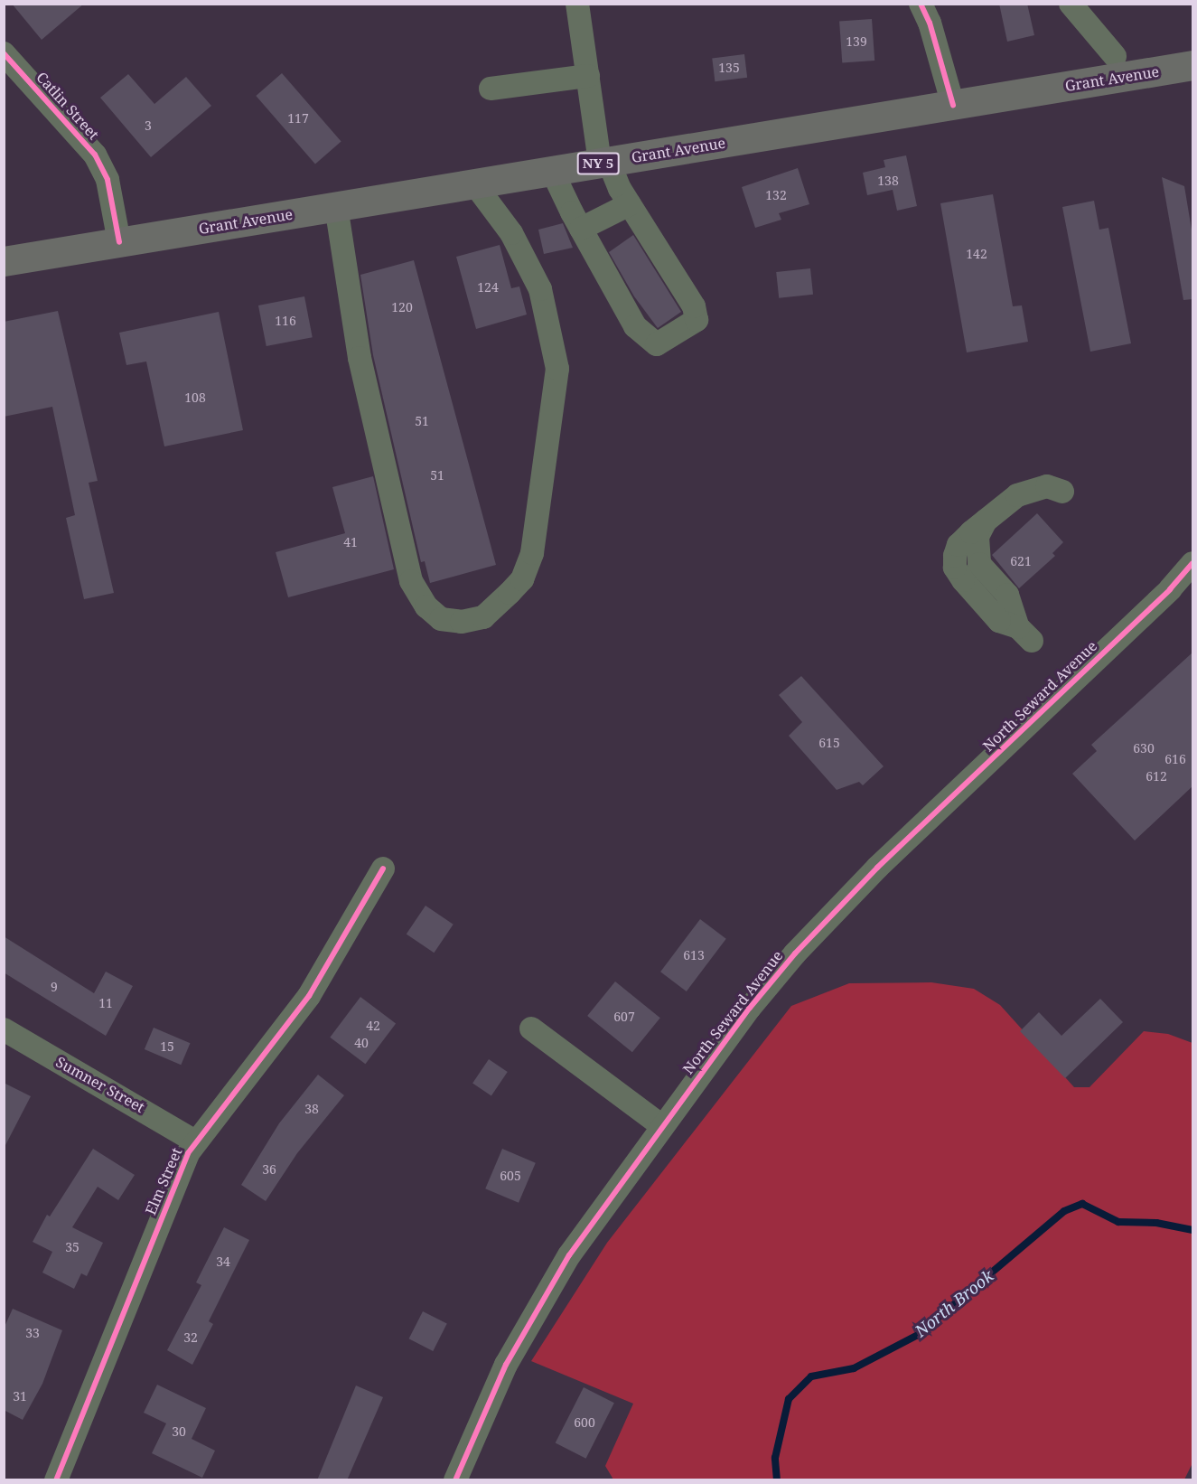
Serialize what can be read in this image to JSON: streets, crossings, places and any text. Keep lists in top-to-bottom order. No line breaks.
{"streets":{"highway":["Grant Avenue","NY 5"],"street":["Catlin Street","North Seward Avenue","Sumner Street","Elm Street"]},"crossings":[["Grant Avenue","Catlin Street"],["Sumner Street","Elm Street"]],"water":["North Brook"],"house_numbers":["139","135","117","3","138","132","142","124","120","116","108","51","51","41","621","615","630","616","612","613","9","11","607","42","40","15","38","36","605","35","34","33","32","31","600","30"]}
